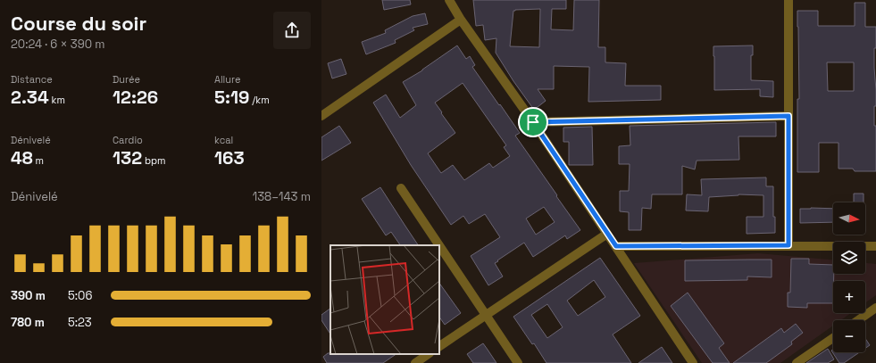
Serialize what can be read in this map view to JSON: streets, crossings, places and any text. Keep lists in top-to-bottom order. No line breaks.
{"north":"right","page":{"heading":["Course du soir","20:24 · 6 × 390 m"],"stats":[["Distance","2.34 km"],["Durée","12:26"],["Allure","5:19 /km"],["Dénivelé","48 m"],["Cardio","132 bpm"],["kcal","163"]],"chart":["Dénivelé","138–143 m"],"map_buttons":["+","−"],"list":[{"name":"390 m","note":"5:06"},{"name":"780 m","note":"5:23"}]}}
